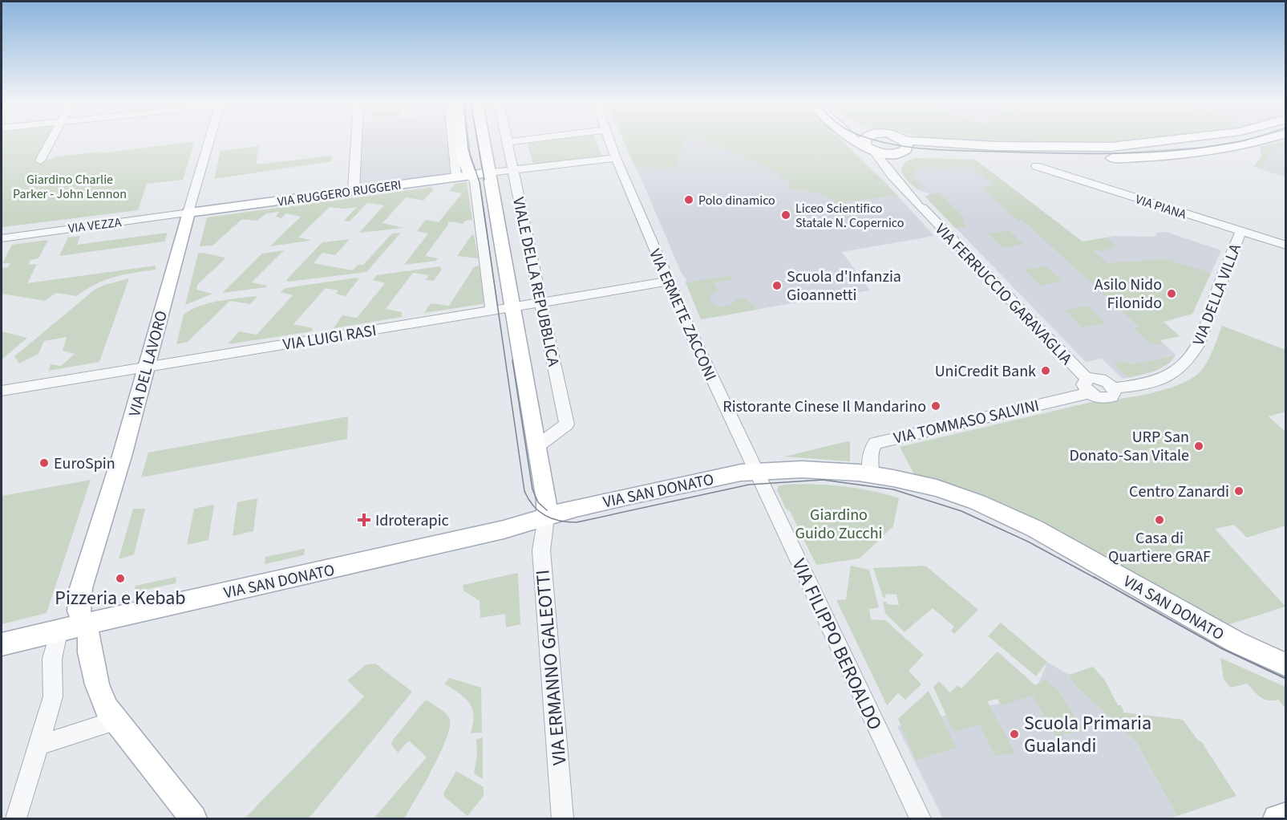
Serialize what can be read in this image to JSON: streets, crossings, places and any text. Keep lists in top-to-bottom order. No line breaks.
{"streets":{"main road":["VIA RUGGERO RUGGERI","VIALE DELLA REPUBBLICA","VIA DEL LAVORO","VIA SAN DONATO"],"street":["VIA PIANA","VIA VEZZA","VIA FERRUCCIO GARAVAGLIA","VIA DELLA VILLA","VIA ERMETE ZACCONI","VIA LUIGI RASI","VIA TOMMASO SALVINI","VIA FILIPPO BEROALDO","VIA ERMANNO GALEOTTI"]},"crossings":[["VIA RUGGERO RUGGERI","VIA VEZZA"],["VIA RUGGERO RUGGERI","VIALE DELLA REPUBBLICA"],["VIA RUGGERO RUGGERI","VIA DEL LAVORO"],["VIA PIANA","VIA DELLA VILLA"],["VIA VEZZA","VIA DEL LAVORO"],["VIALE DELLA REPUBBLICA","VIA LUIGI RASI"],["VIALE DELLA REPUBBLICA","VIA SAN DONATO"],["VIALE DELLA REPUBBLICA","VIA ERMANNO GALEOTTI"],["VIA FERRUCCIO GARAVAGLIA","VIA DELLA VILLA"],["VIA FERRUCCIO GARAVAGLIA","VIA TOMMASO SALVINI"],["VIA DELLA VILLA","VIA TOMMASO SALVINI"],["VIA ERMETE ZACCONI","VIA LUIGI RASI"],["VIA ERMETE ZACCONI","VIA SAN DONATO"],["VIA ERMETE ZACCONI","VIA FILIPPO BEROALDO"],["VIA LUIGI RASI","VIA DEL LAVORO"],["VIA DEL LAVORO","VIA SAN DONATO"],["VIA TOMMASO SALVINI","VIA SAN DONATO"],["VIA SAN DONATO","VIA FILIPPO BEROALDO"],["VIA SAN DONATO","VIA ERMANNO GALEOTTI"]],"parks":["Giardino Charlie Parker - John Lennon","Giardino Guido Zucchi"],"places":{"other":["Polo dinamico","Liceo Scientifico Statale N. Copernico","Scuola d'Infanzia Gioannetti","Asilo Nido Filonido","UniCredit Bank","Ristorante Cinese Il Mandarino","URP San Donato-San Vitale","EuroSpin","Centro Zanardi","Casa di Quartiere GRAF","Pizzeria e Kebab","Scuola Primaria Gualandi"],"health":["Idroterapic"]}}
